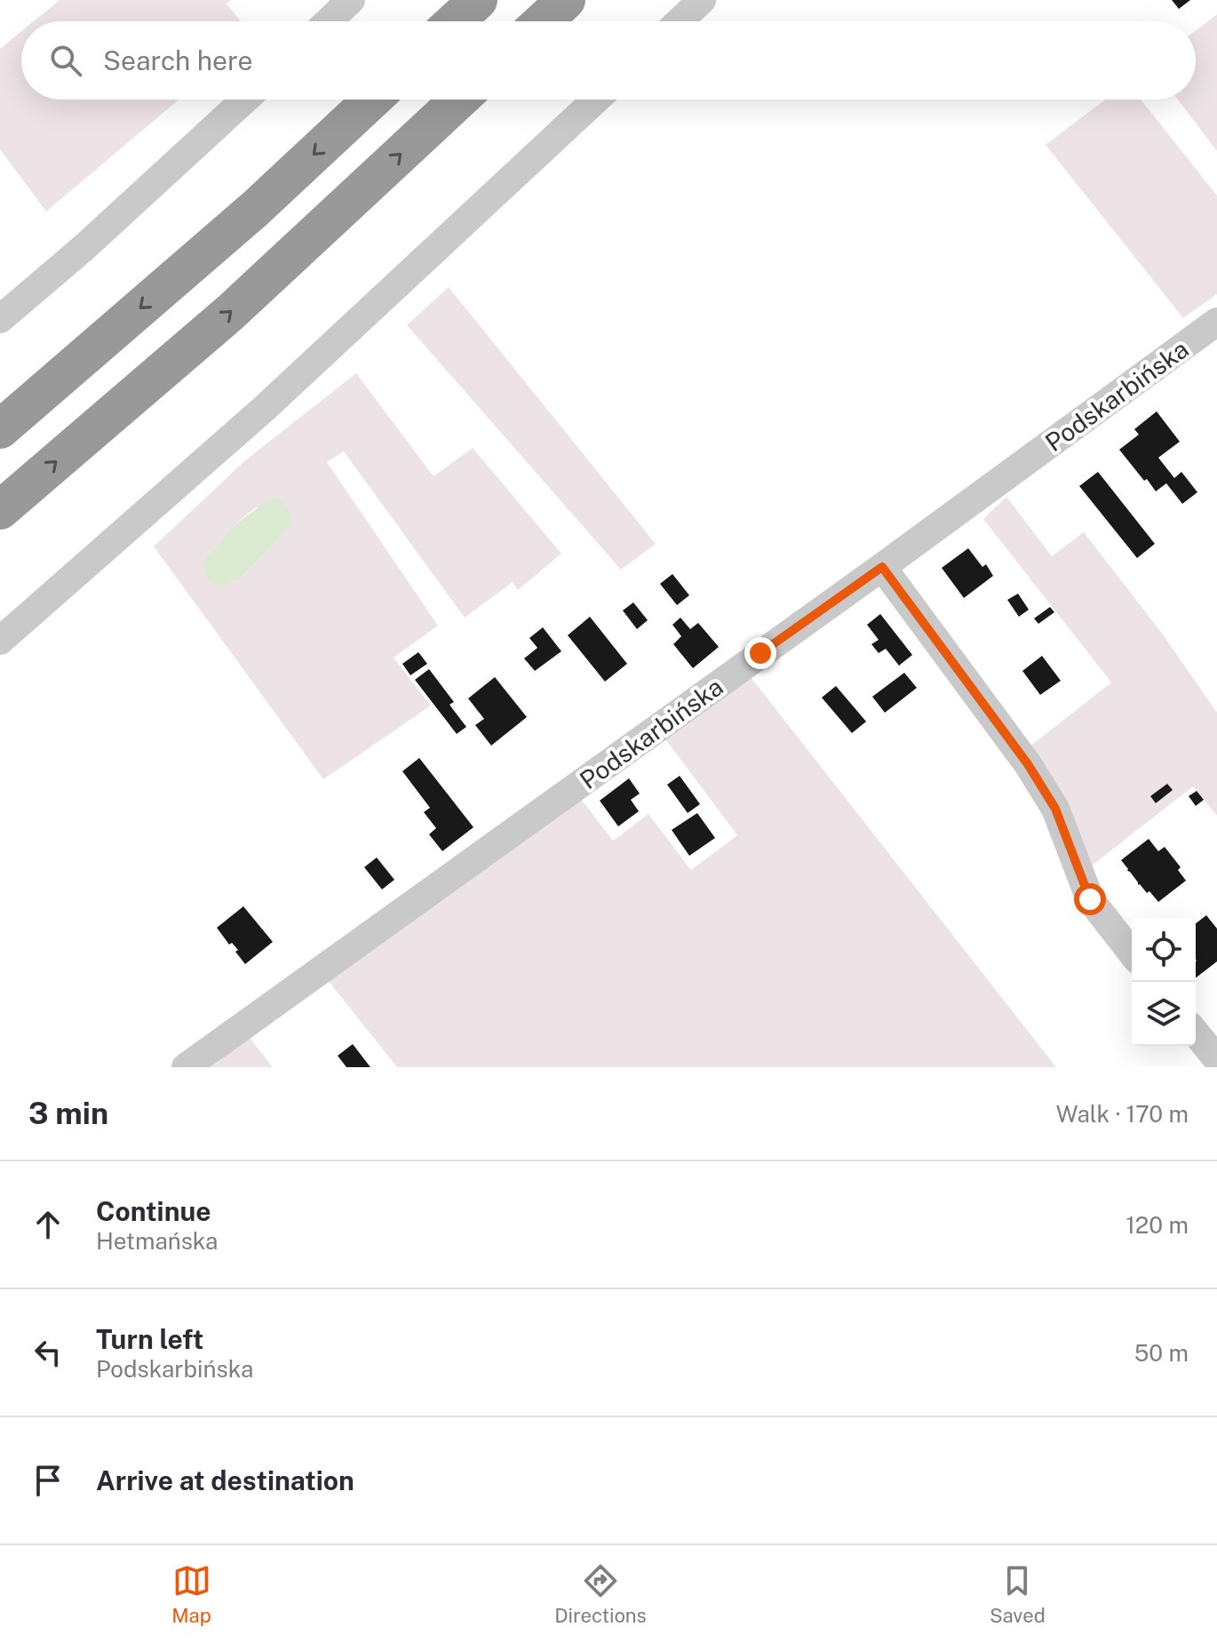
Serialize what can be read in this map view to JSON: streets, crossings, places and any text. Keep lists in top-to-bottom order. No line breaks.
{"streets":{"street":["Podskarbińska"]},"page":{"search":"Search here","heading":["3 min","Walk · 170 m"],"list":[["Continue","Hetmańska","120 m"],["Turn left","Podskarbińska","50 m"],"Arrive at destination"],"nav":["Map","Directions","Saved"]}}
